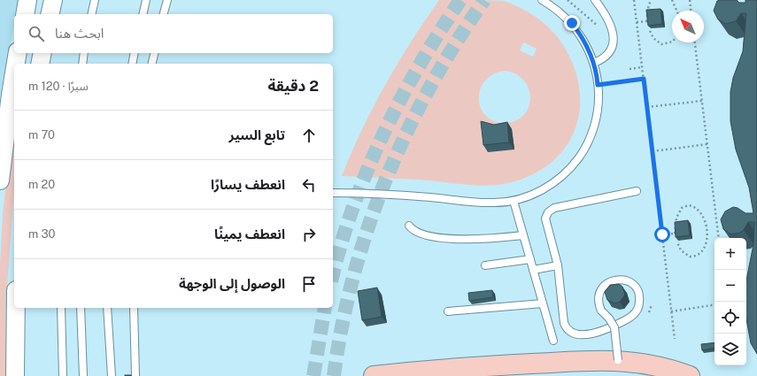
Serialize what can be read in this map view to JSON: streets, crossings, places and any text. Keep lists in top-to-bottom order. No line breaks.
{"north":"top left","page":{"search":"ابحث هنا","heading":["2 دقيقة","سيرًا · 120 m"],"list":[["تابع السير","70 m"],["انعطف يسارًا","20 m"],["انعطف يمينًا","30 m"],"الوصول إلى الوجهة"],"map_buttons":["+","−"]}}
